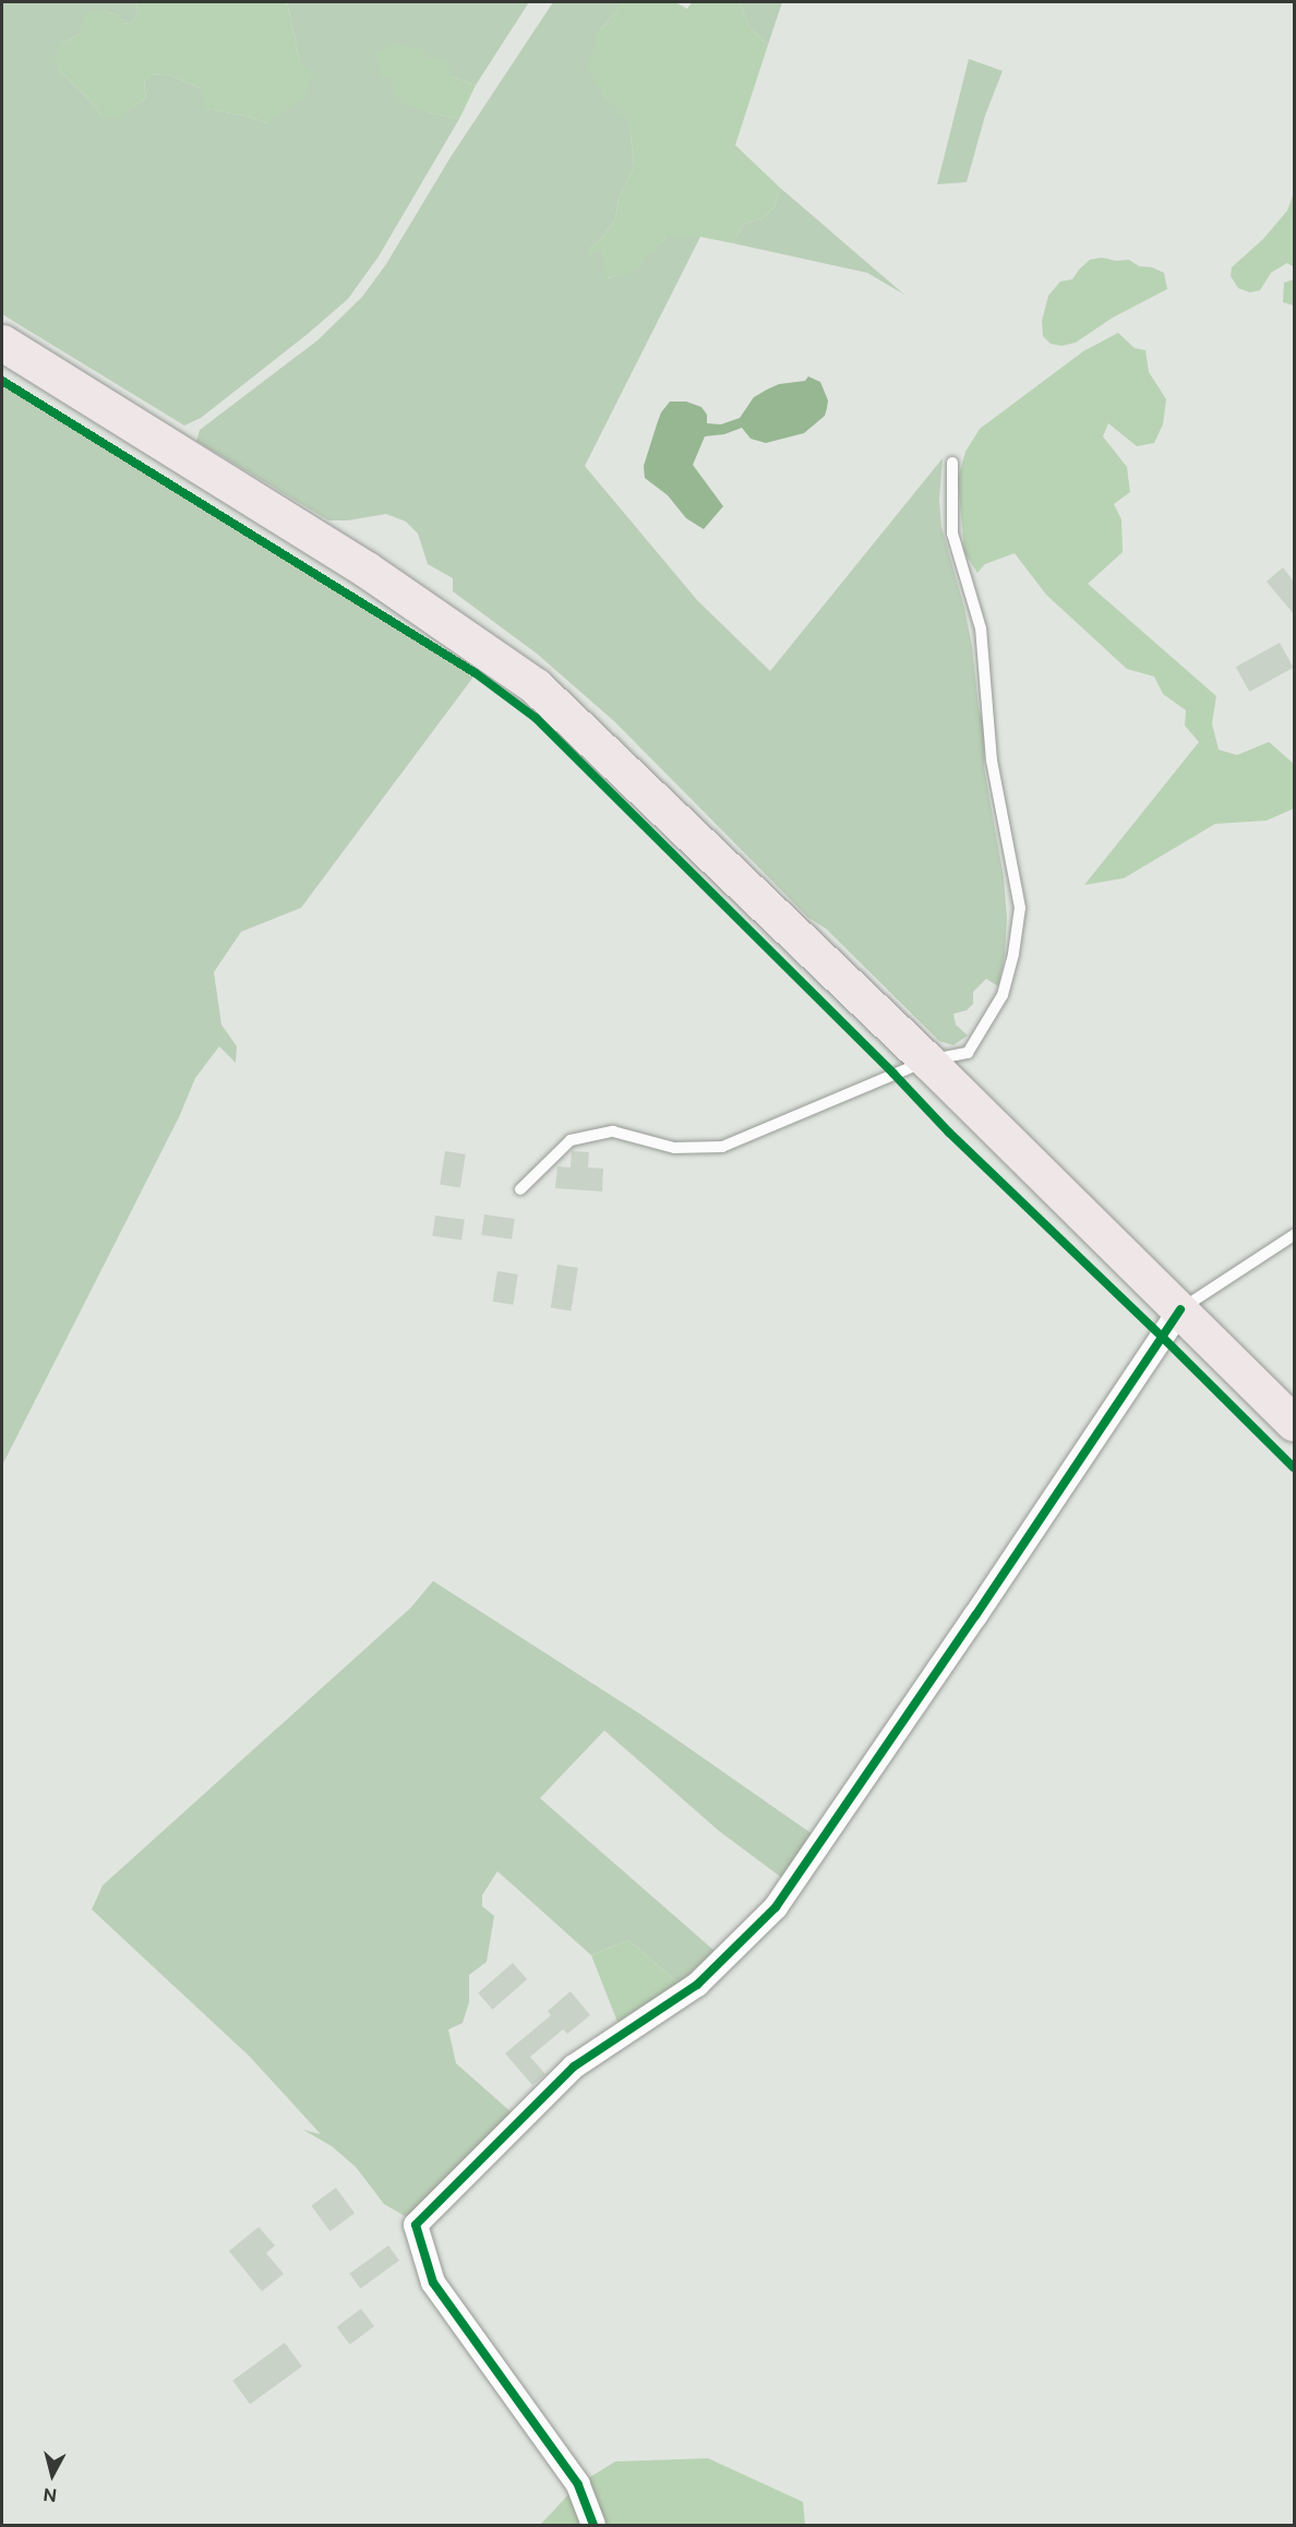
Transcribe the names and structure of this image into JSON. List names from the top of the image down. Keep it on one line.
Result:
{"north":"bottom"}
